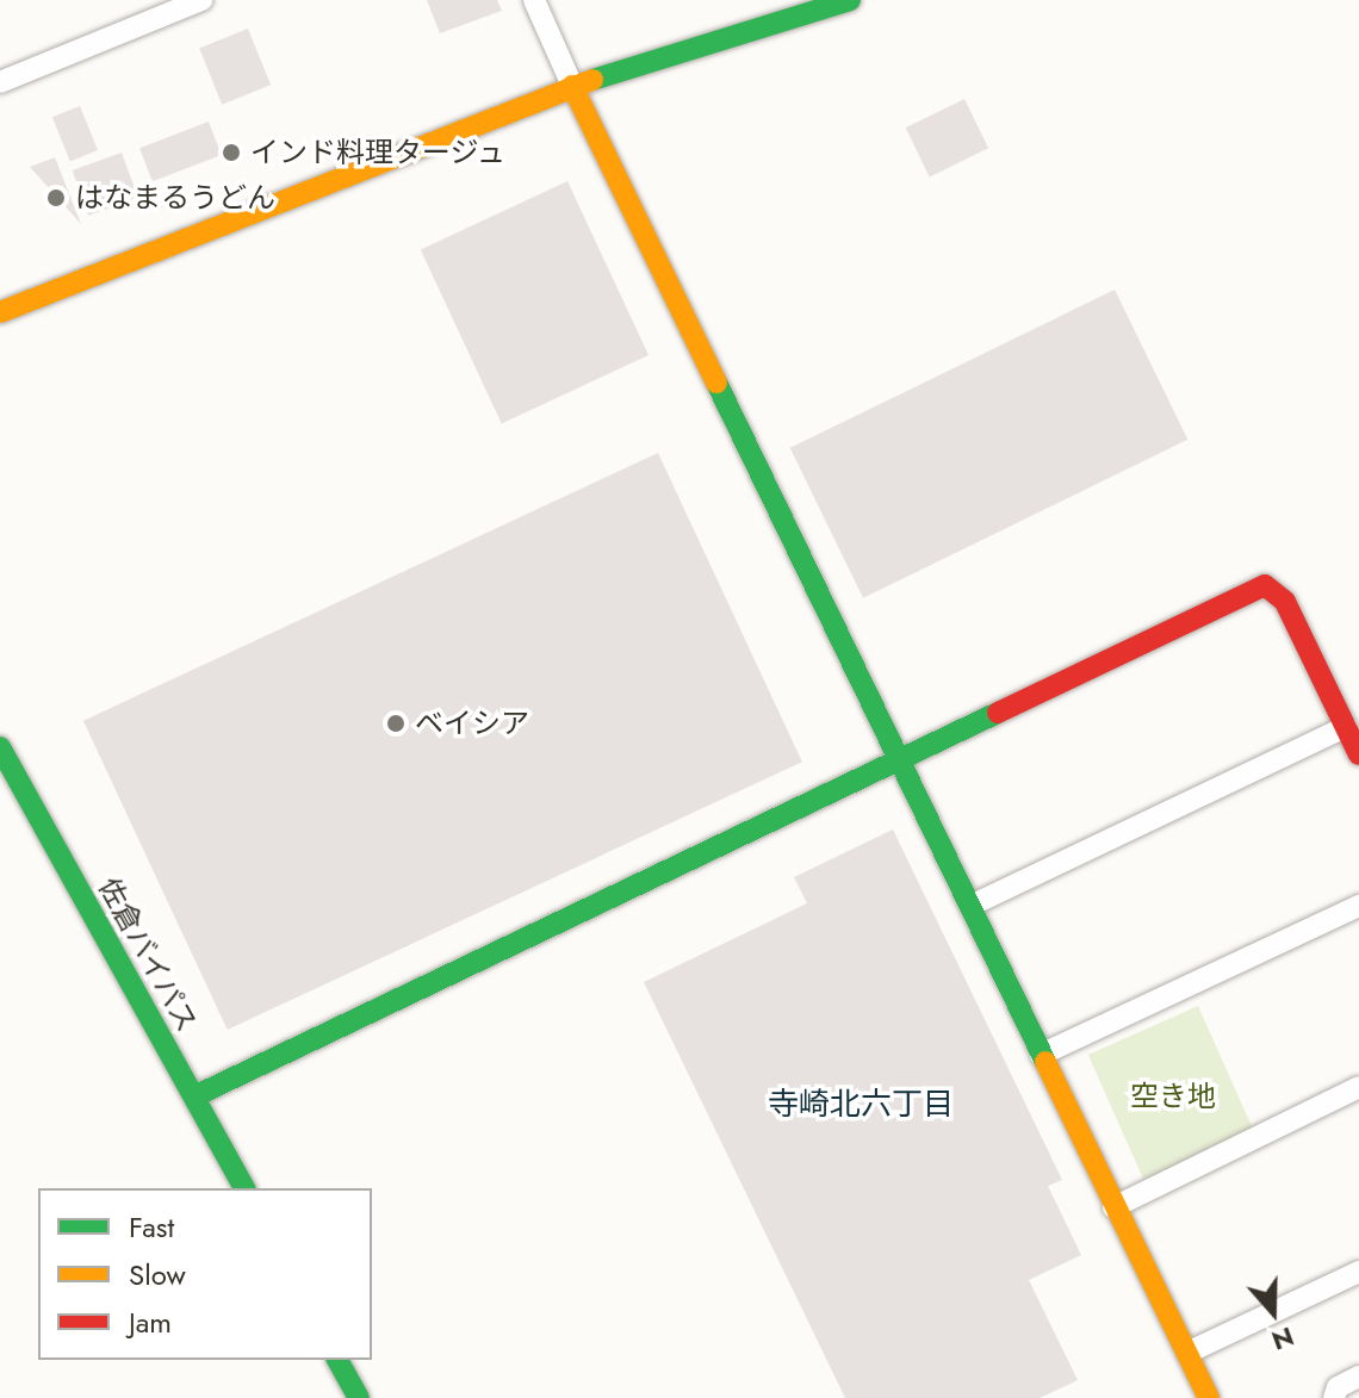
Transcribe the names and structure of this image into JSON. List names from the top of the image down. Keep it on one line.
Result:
{"streets":{"main road":["佐倉バイパス"]},"districts":["寺崎北六丁目"],"parks":["空き地"],"places":["インド料理タージュ","はなまるうどん","ベイシア"],"legend":["Fast","Slow","Jam"],"north":"bottom"}
